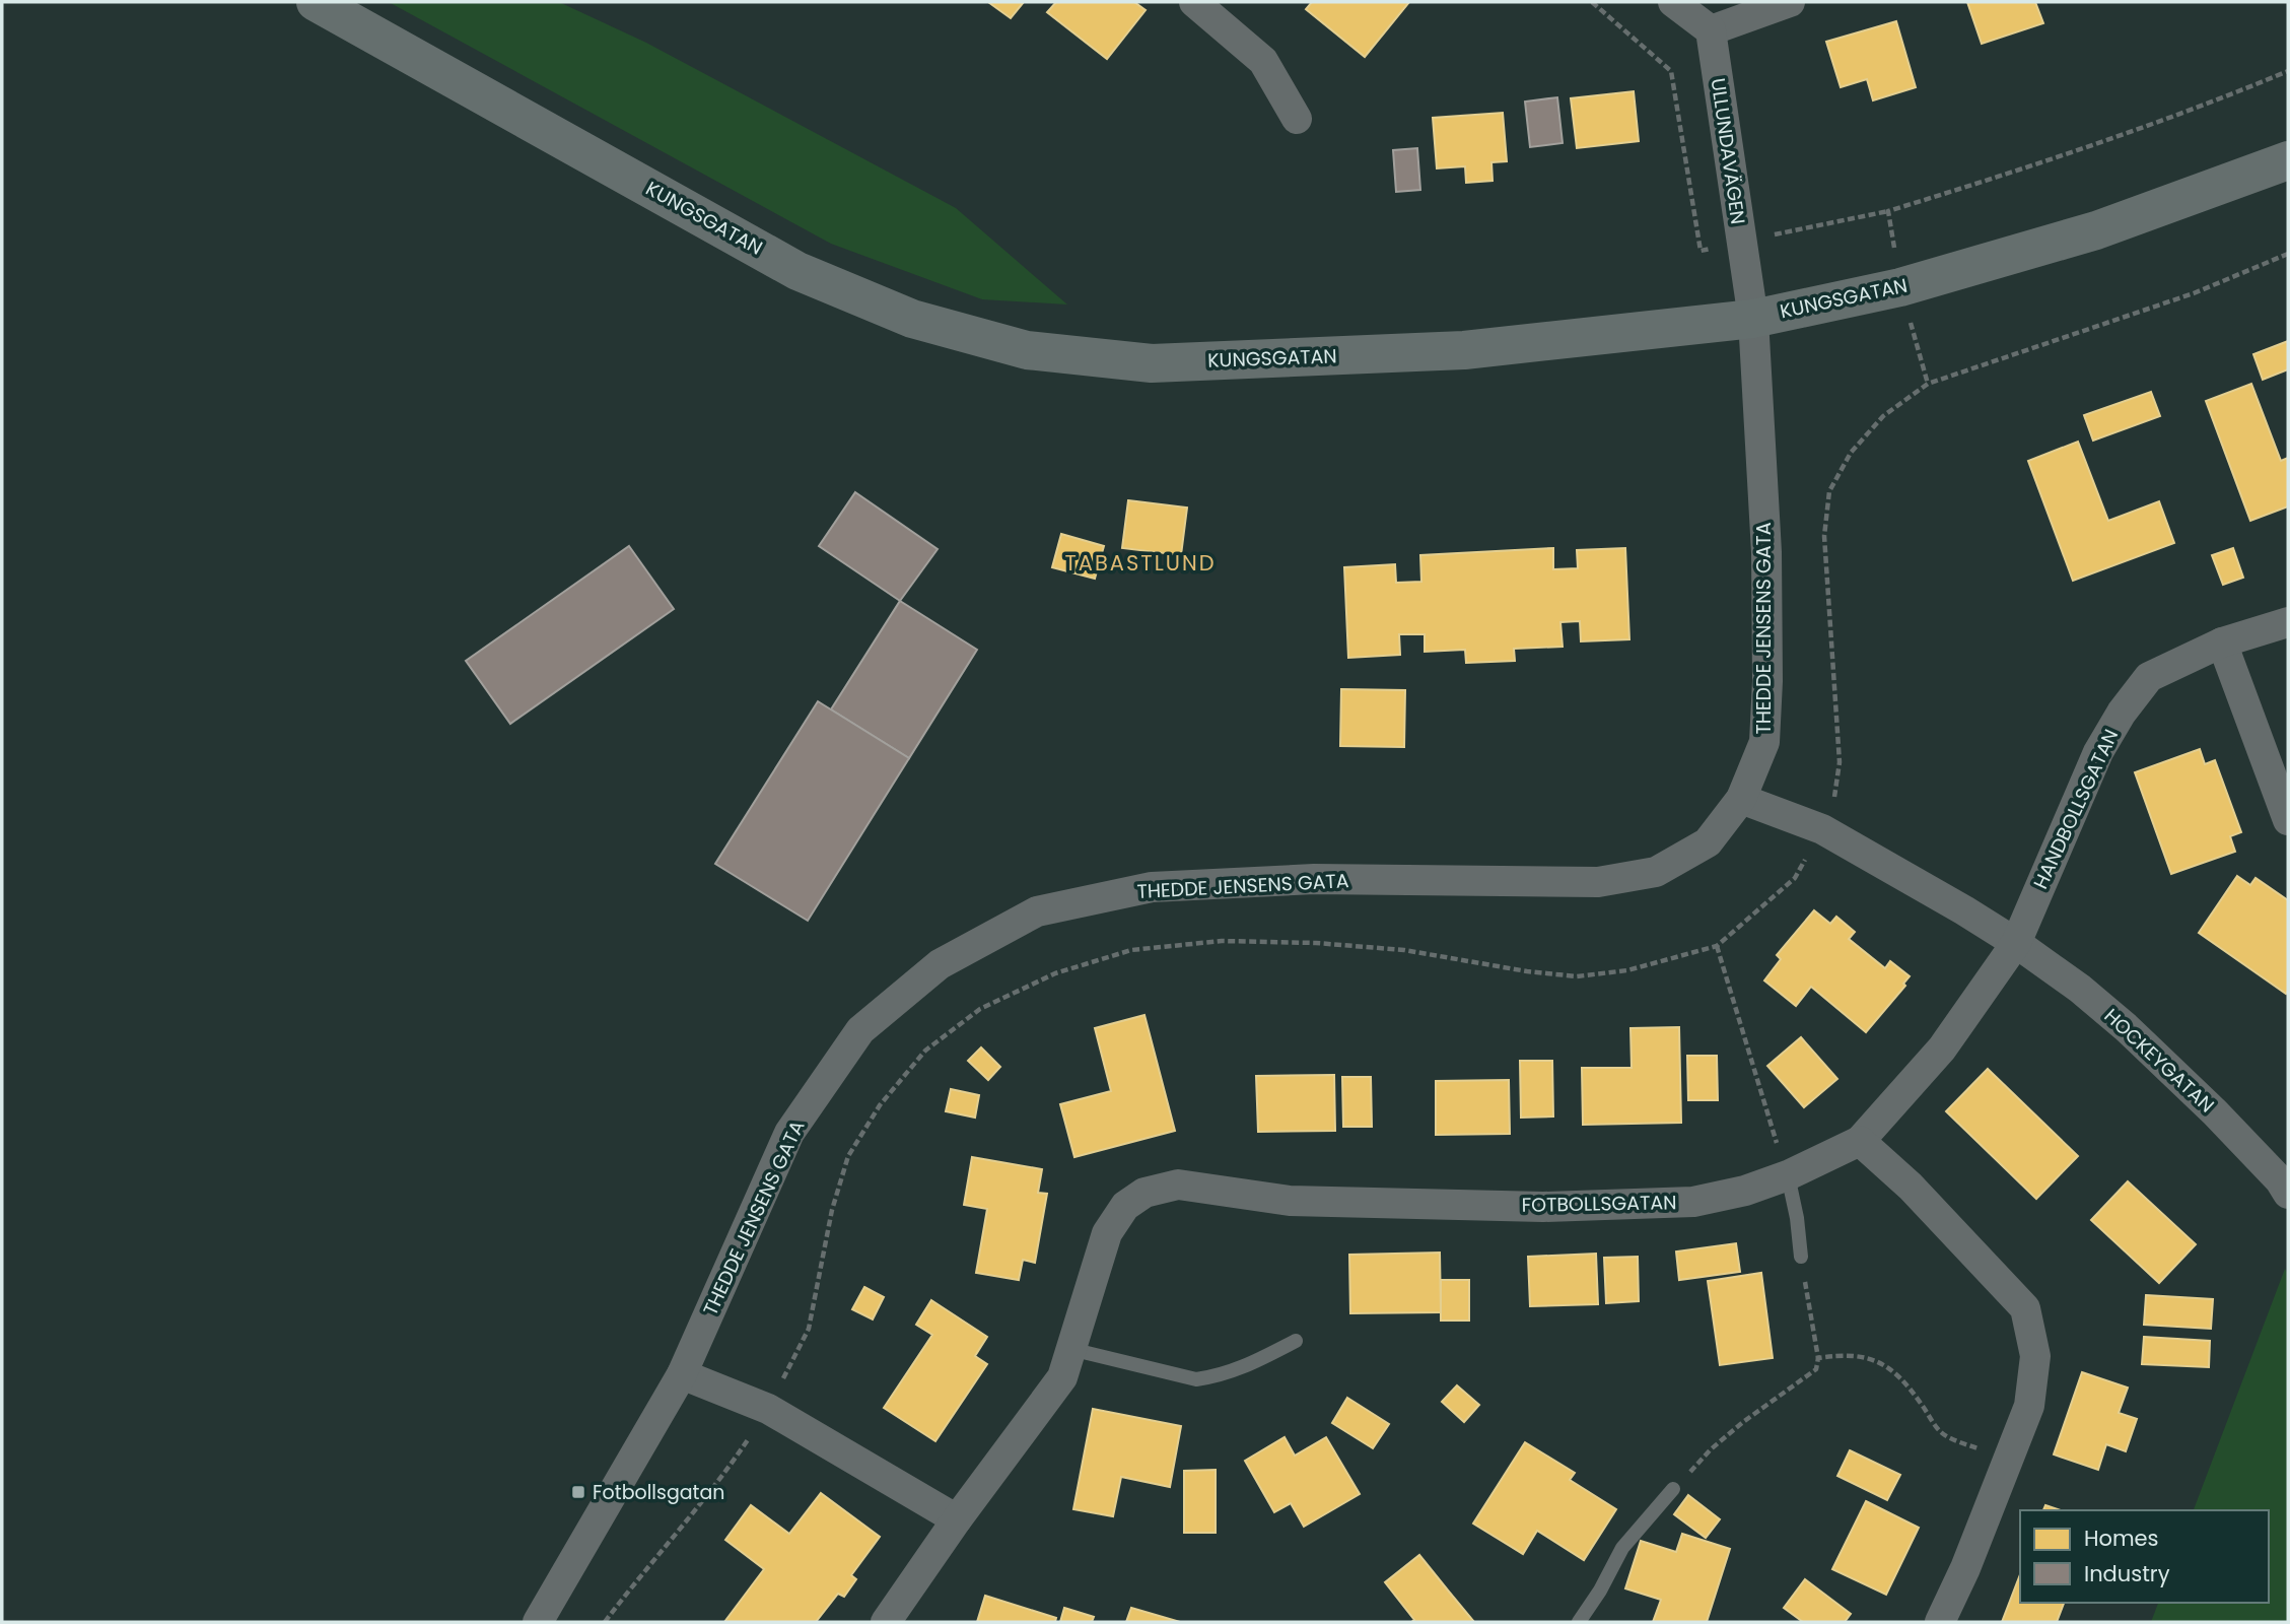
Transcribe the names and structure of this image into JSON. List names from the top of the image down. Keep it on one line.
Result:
{"streets":{"street":["ULLUNDAVÄGEN","KUNGSGATAN","THEDDE JENSENS GATA","HANDBOLLSGATAN","HOCKEYGATAN","FOTBOLLSGATAN"]},"crossings":[["ULLUNDAVÄGEN","KUNGSGATAN"],["ULLUNDAVÄGEN","THEDDE JENSENS GATA"],["KUNGSGATAN","THEDDE JENSENS GATA"],["HANDBOLLSGATAN","HOCKEYGATAN"],["HANDBOLLSGATAN","FOTBOLLSGATAN"]],"districts":["TABASTLUND"],"places":{"transit":["Fotbollsgatan"]},"legend":["Homes","Industry"]}
